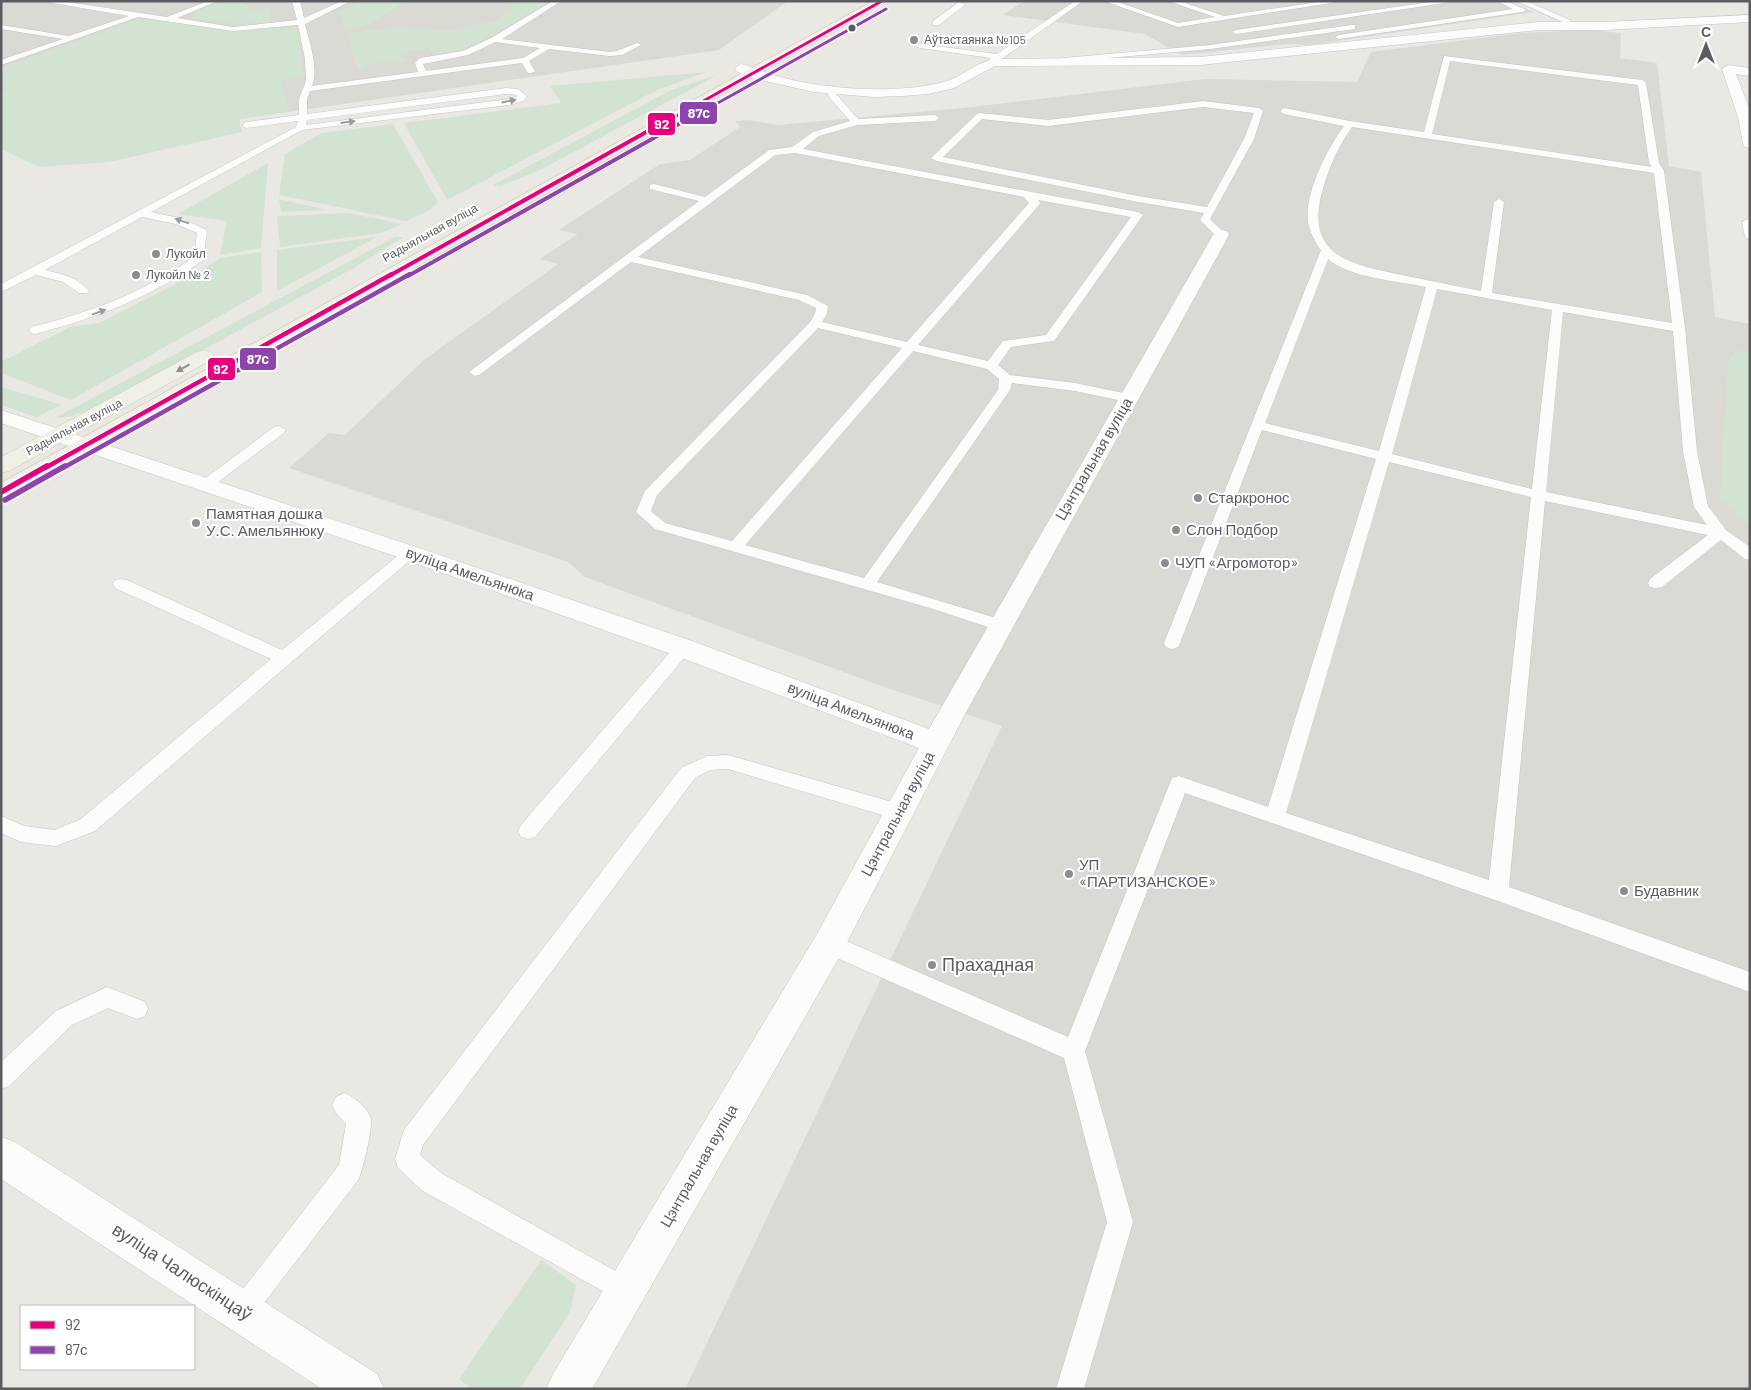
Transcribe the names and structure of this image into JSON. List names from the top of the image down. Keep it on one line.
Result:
{"streets":{"main road":["Радыяльная вуліца"],"street":["Цэнтральная вуліца","вуліца Амельянюка","вуліца Чалюскінцаў"]},"crossings":[["Радыяльная вуліца","вуліца Амельянюка"],["Цэнтральная вуліца","вуліца Амельянюка"]],"places":["Аўтастаянка №105","Лукойл","Лукойл № 2","Старкронос","Памятная дошка У.С. Амельянюку","Слон Подбор","ЧУП «Агромотор»","УП «ПАРТИЗАНСКОЕ»","Будавник","Прахадная"],"lines":["transit line 92","transit line 87с"],"legend":["92","87с"],"north":"top"}
